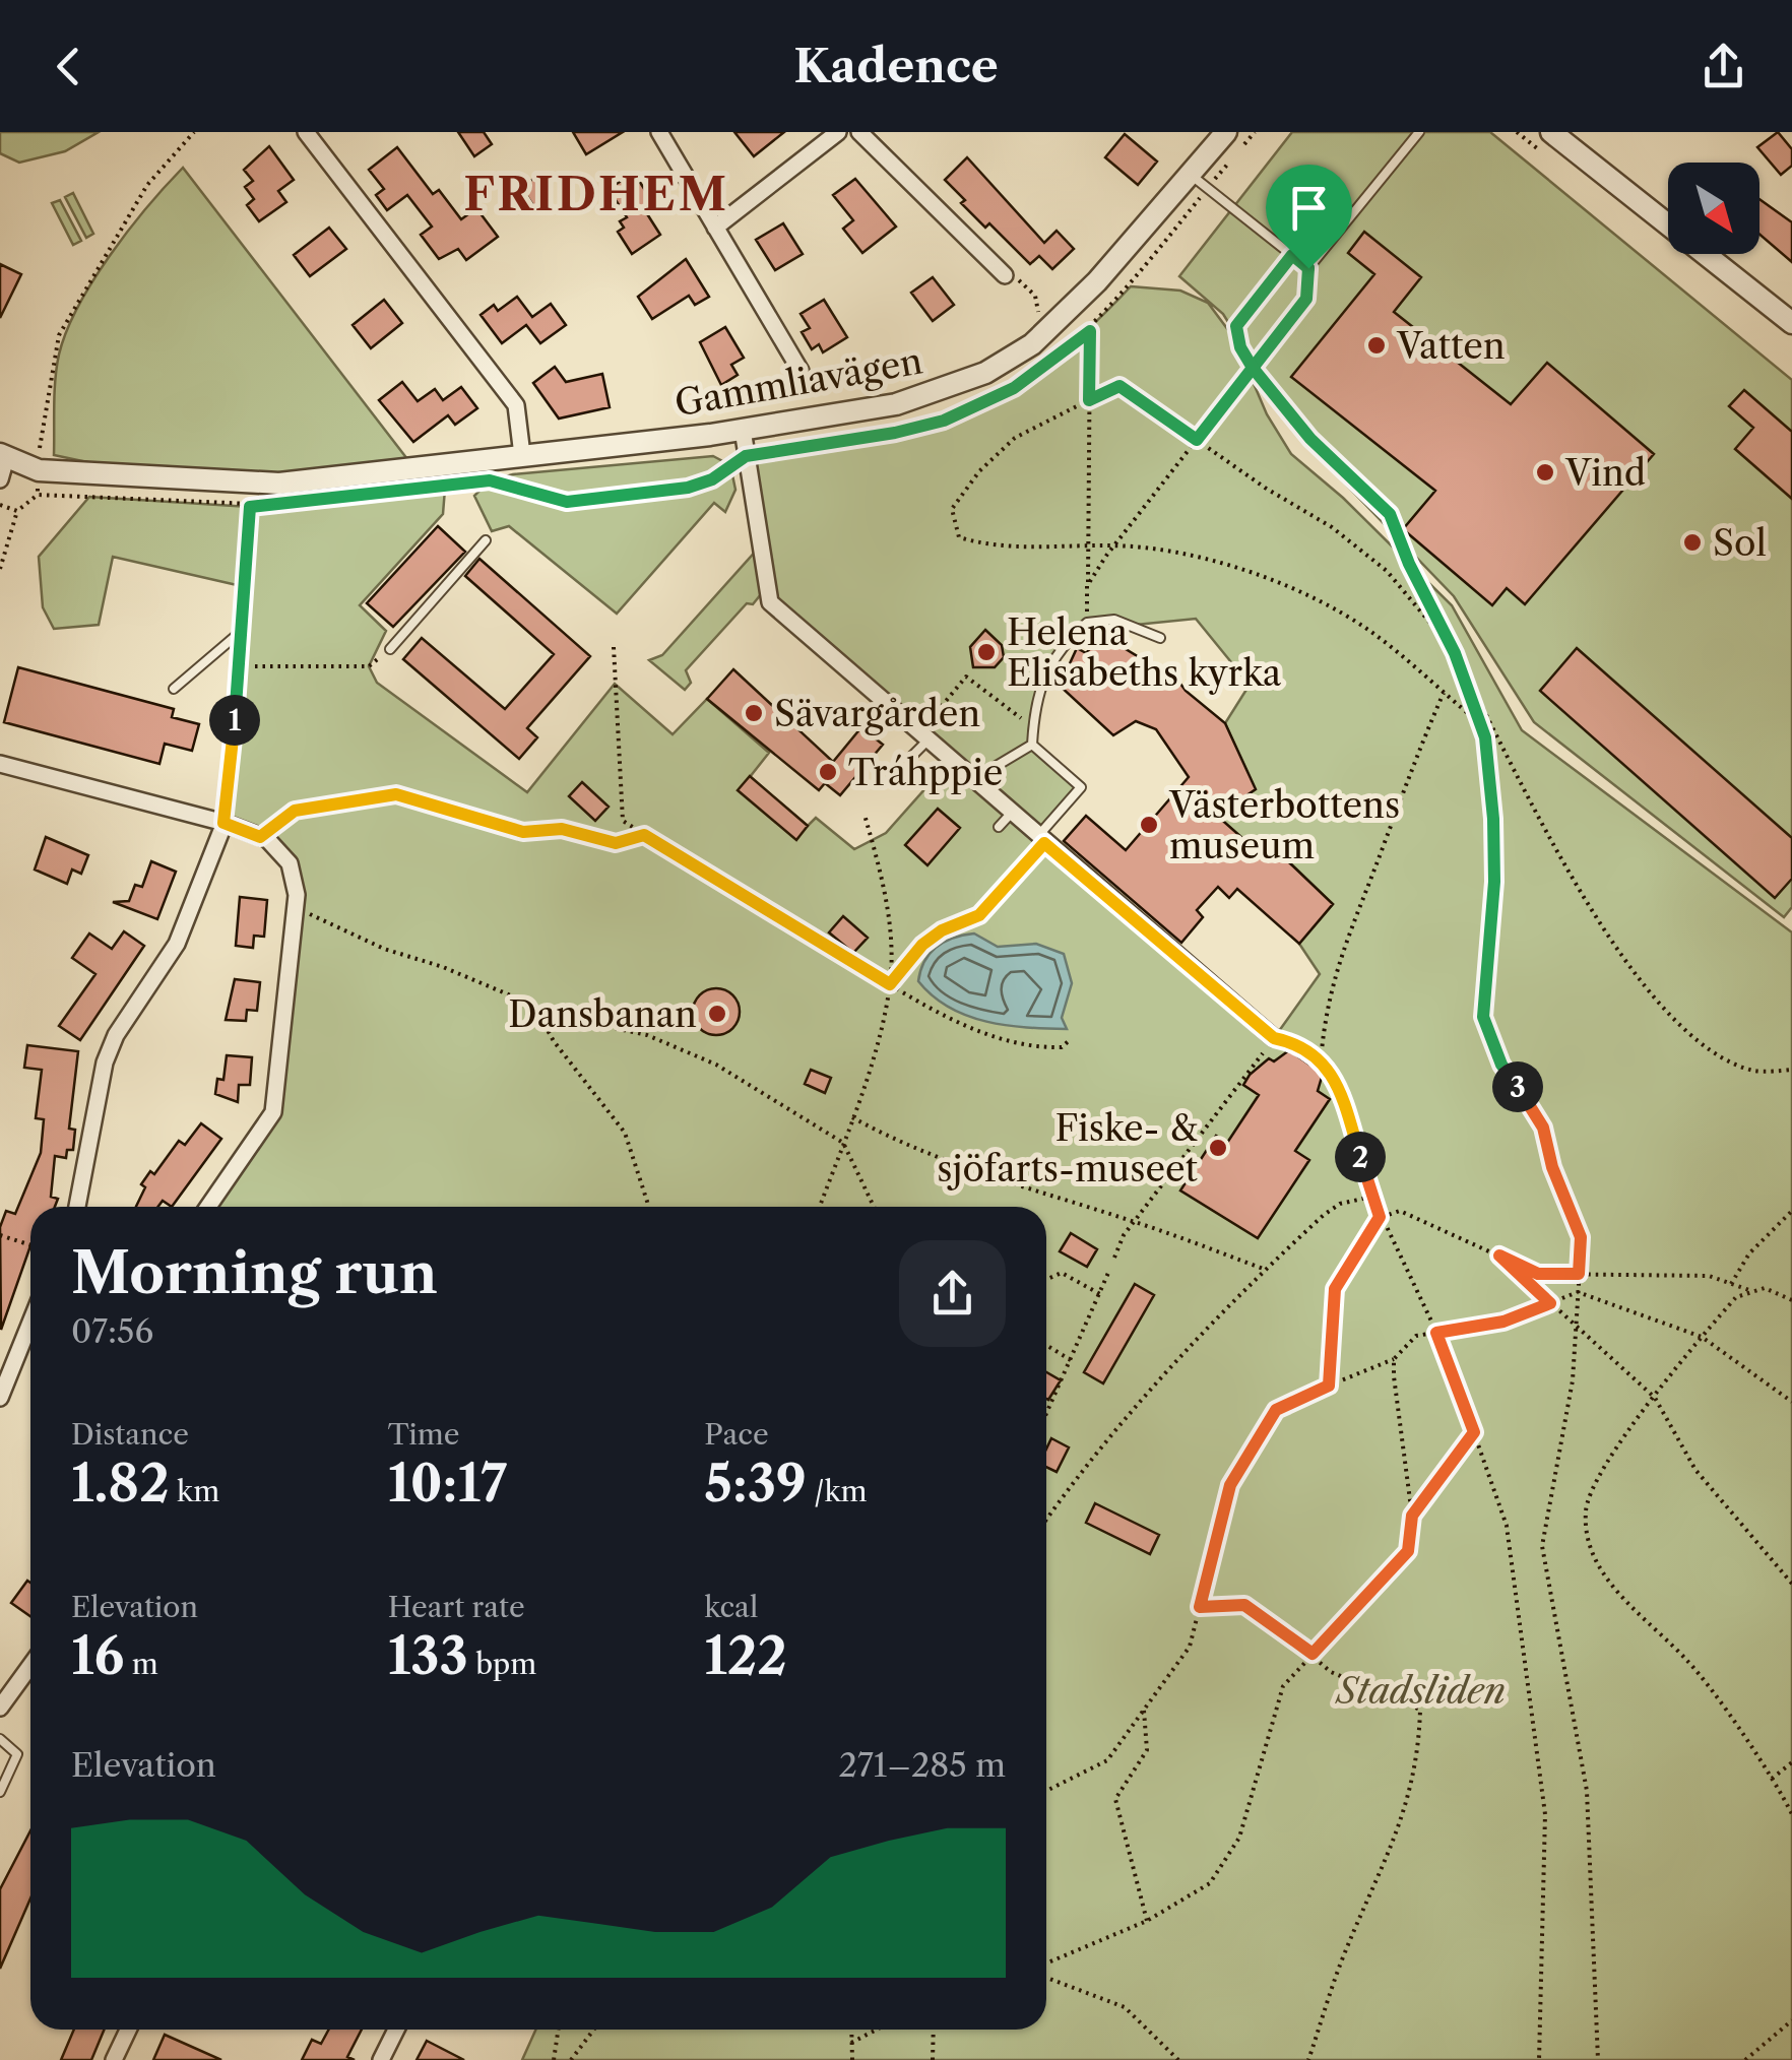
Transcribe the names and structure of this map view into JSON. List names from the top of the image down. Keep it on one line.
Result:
{"streets":{"street":["Gammliavägen"]},"districts":["FRIDHEM"],"parks":["Stadsliden"],"places":["Vatten","Vind","Sol","Helena Elisabeths kyrka","Sävargården","Tráhppie","Västerbottens museum","Dansbanan","Fiske- & sjöfarts-museet"],"north":"bottom right","page":{"header":"Kadence","pins":["1","3","2"],"heading":["Morning run","07:56"],"stats":[["Distance","1.82 km"],["Time","10:17"],["Pace","5:39 /km"],["Elevation","16 m"],["Heart rate","133 bpm"],["kcal","122"]],"chart":["Elevation","271–285 m"]}}
